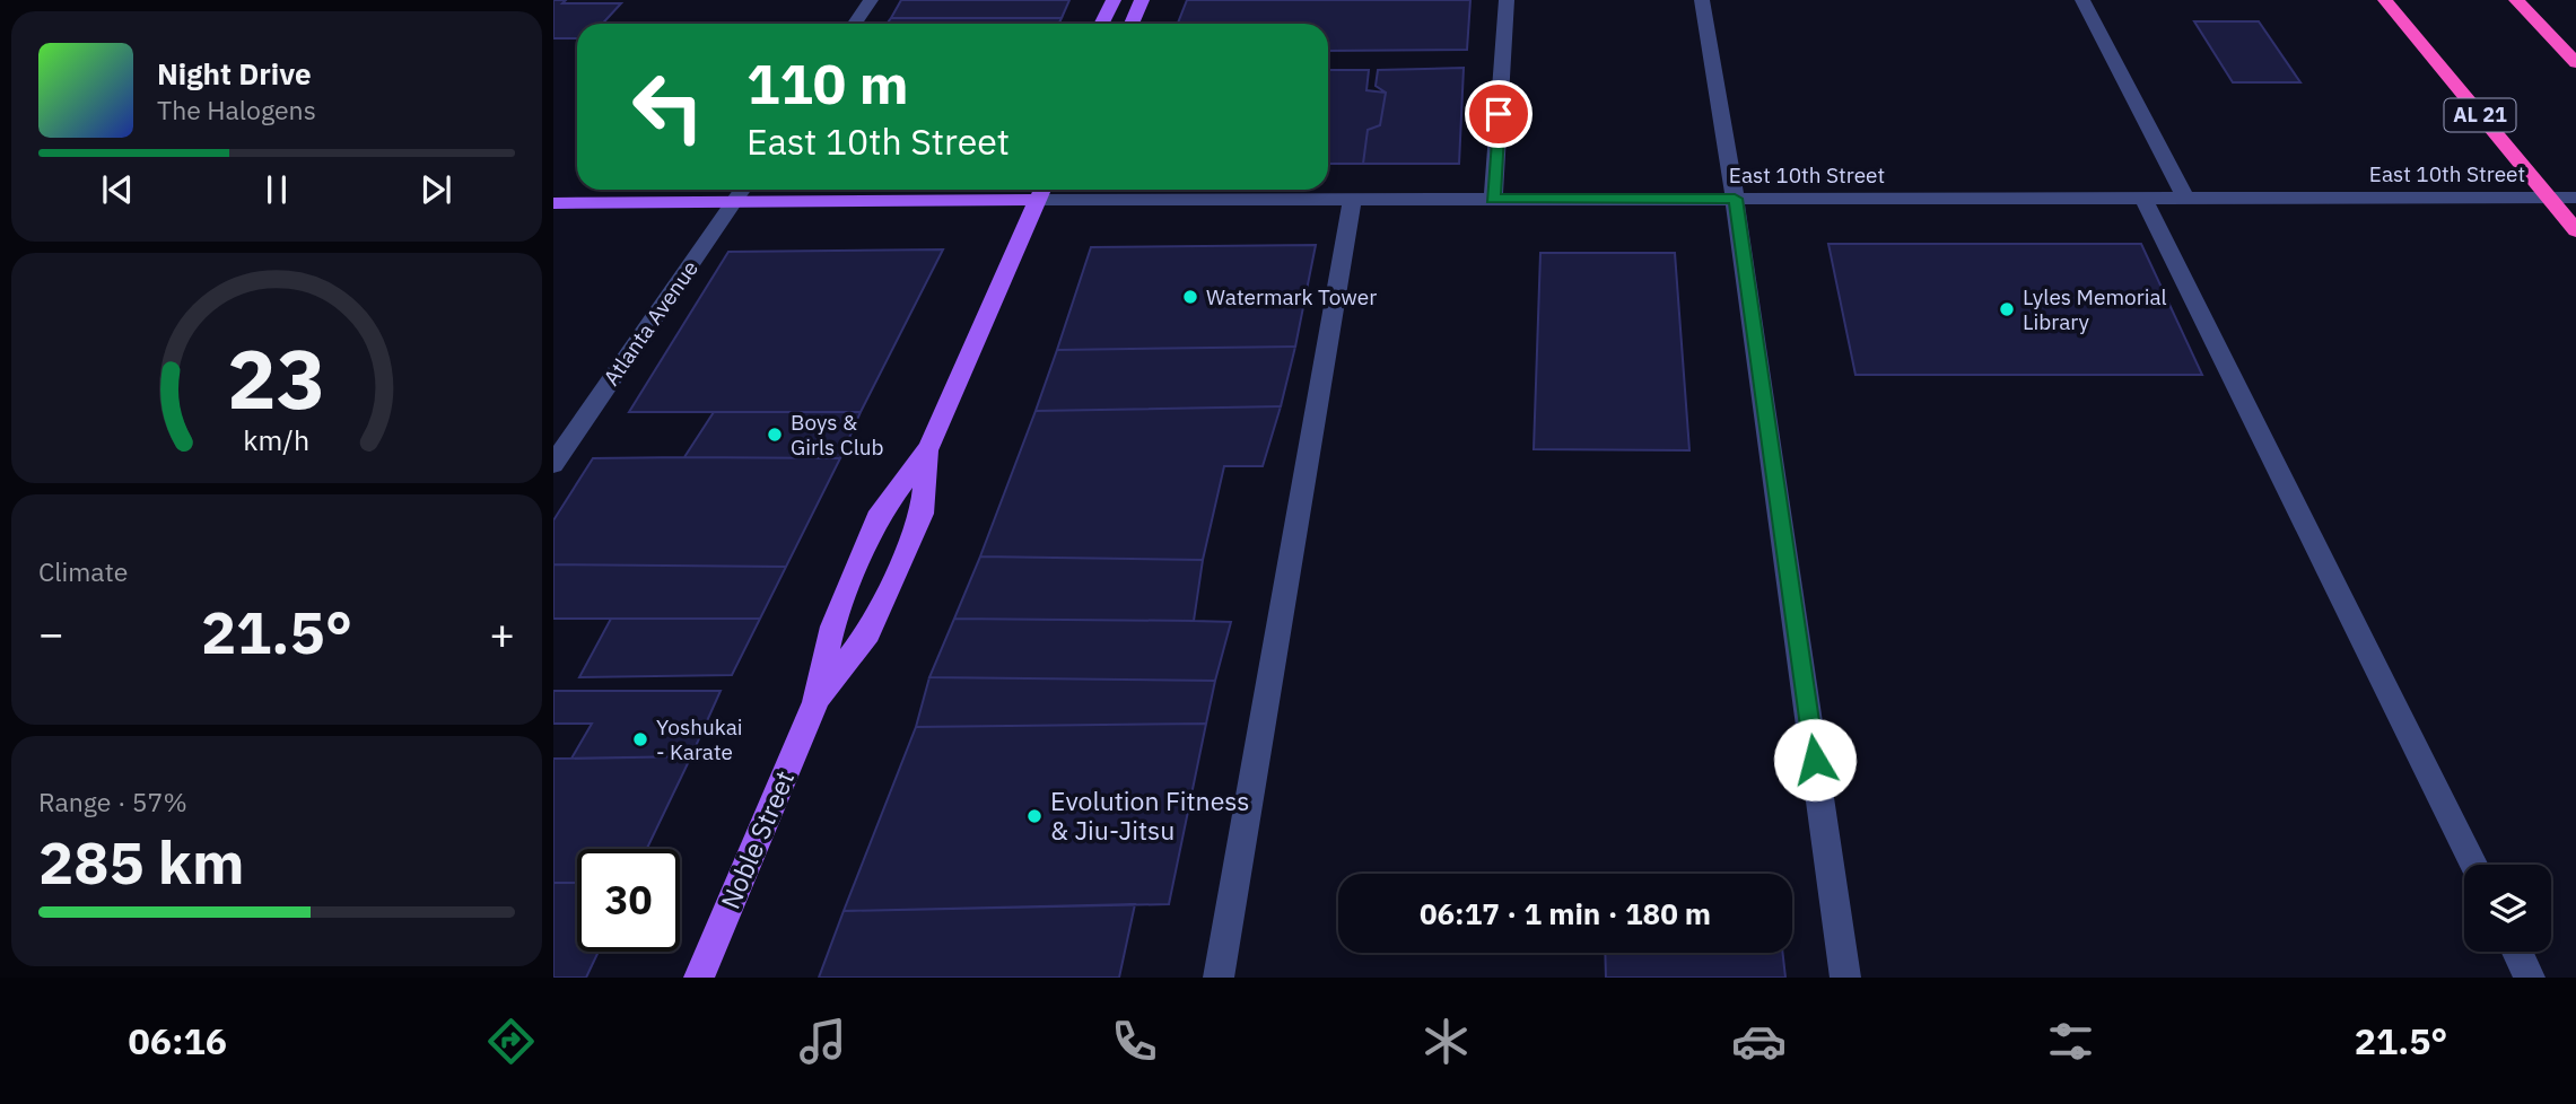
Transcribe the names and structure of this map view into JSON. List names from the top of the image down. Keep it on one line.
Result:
{"streets":{"highway":["AL 21"],"main road":["Noble Street"],"street":["East 10th Street","Atlanta Avenue"]},"crossings":[["AL 21","East 10th Street"],["East 10th Street","Noble Street"]],"places":["Watermark Tower","Lyles Memorial Library","Boys & Girls Club","Yoshukai - Karate","Evolution Fitness & Jiu-Jitsu"],"page":{"turn":["110 m","East 10th Street"],"song":["Night Drive","The Halogens"],"tile":["Climate",["Range · 57%","285 km"]],"heat":["−","21.5°","+"],"limit":"30","trip":"06:17 · 1 min · 180 m","tabs":["06:16","21.5°"],"gauge":["23","km/h"]}}
